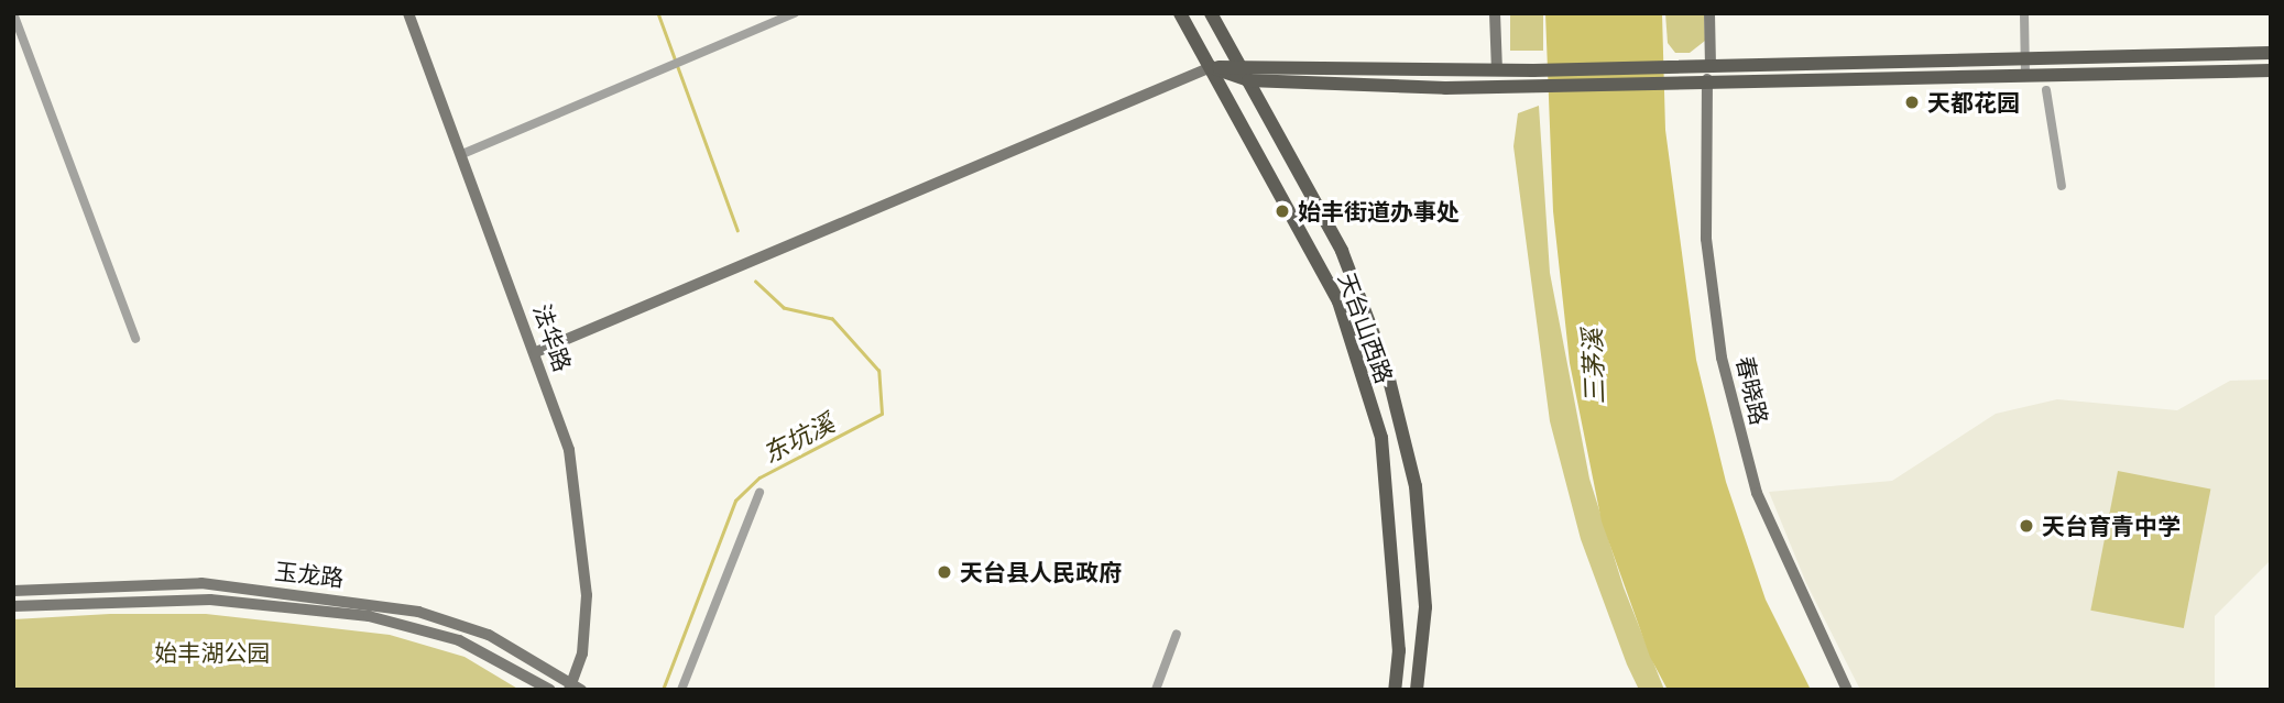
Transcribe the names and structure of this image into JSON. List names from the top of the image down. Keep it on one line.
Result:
{"streets":{"main road":["天台山西路","法华路","春晓路","玉龙路"]},"crossings":[["法华路","玉龙路"]],"water":["三茅溪","东坑溪"],"parks":["始丰湖公园"],"places":["天都花园","始丰街道办事处","天台育青中学","天台县人民政府"]}
